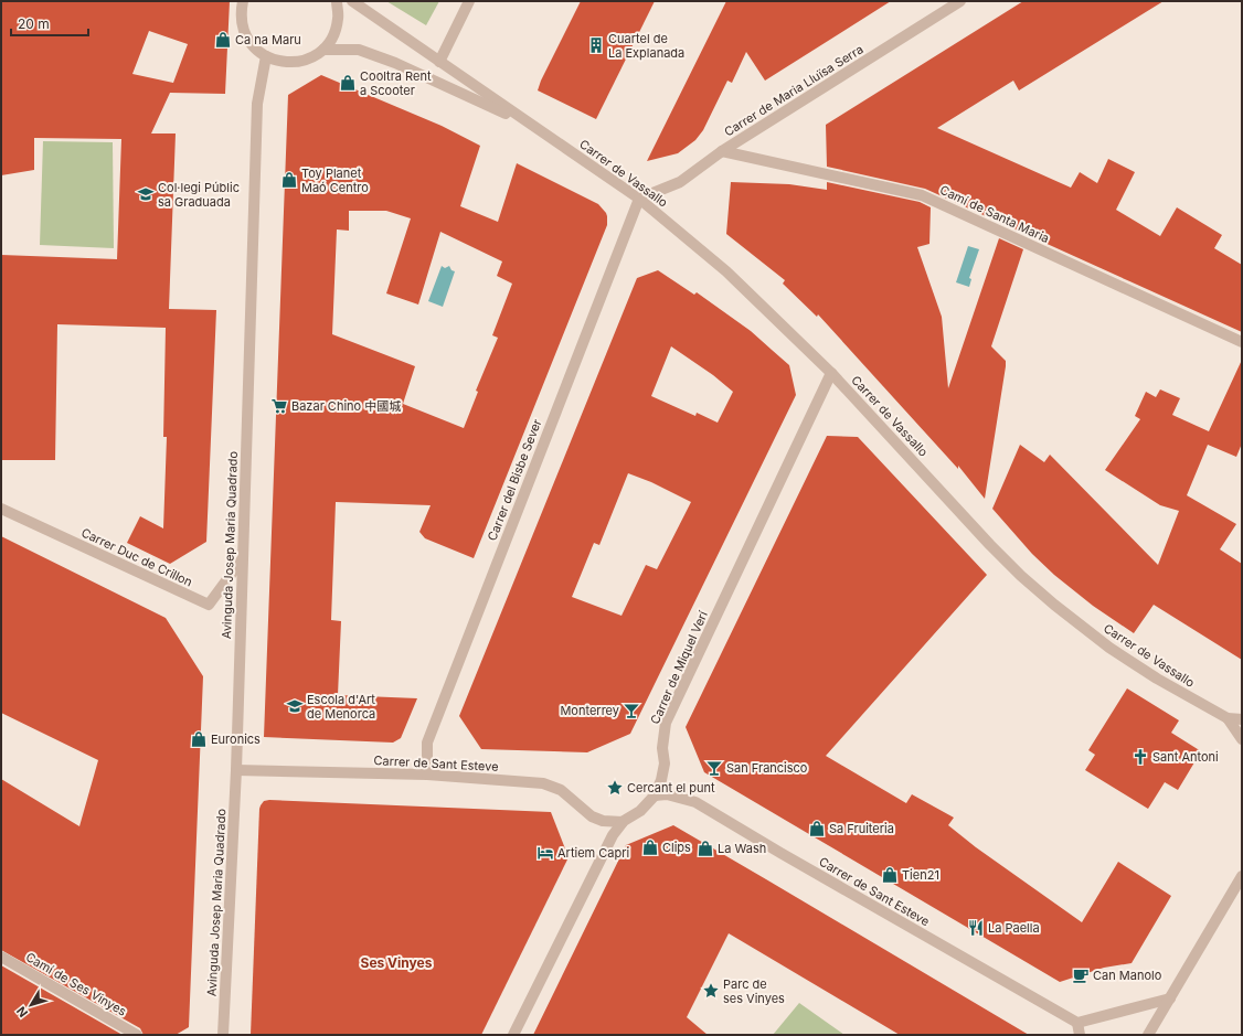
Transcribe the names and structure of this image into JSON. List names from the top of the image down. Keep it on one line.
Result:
{"streets":{"street":["Carrer de Maria Lluïsa Serra","Carrer de Vassallo","Camí de Santa Maria","Carrer del Bisbe Sever","Avinguda Josep Maria Quadrado","Carrer Duc de Crillon","Carrer de Miquel Verí","Carrer de Sant Esteve","Camí de Ses Vinyes"]},"crossings":[["Carrer de Maria Lluïsa Serra","Carrer de Vassallo"],["Carrer de Maria Lluïsa Serra","Camí de Santa Maria"],["Carrer de Maria Lluïsa Serra","Carrer del Bisbe Sever"],["Carrer de Vassallo","Carrer del Bisbe Sever"],["Carrer de Vassallo","Carrer de Miquel Verí"],["Carrer del Bisbe Sever","Carrer de Sant Esteve"],["Avinguda Josep Maria Quadrado","Carrer Duc de Crillon"],["Avinguda Josep Maria Quadrado","Carrer de Sant Esteve"],["Carrer de Miquel Verí","Carrer de Sant Esteve"]],"districts":["Ses Vinyes"],"places":{"shop":["Ca na Maru","Cooltra Rent a Scooter","Toy Planet Maó Centro","Euronics","Sa Fruiteria","Clips","La Wash","Tien21"],"building":["Cuartel de La Explanada"],"school or university":["Col·legi Públic sa Graduada","Escola d'Art de Menorca"],"supermarket":["Bazar Chino 中國城"],"bar":["Monterrey","San Francisco"],"church":["Sant Antoni"],"place":["Cercant el punt","Parc de ses Vinyes"],"hotel":["Artiem Capri"],"restaurant":["La Paella"],"cafe":["Can Manolo"]},"scale_bar":"20 m","north":"bottom left"}
